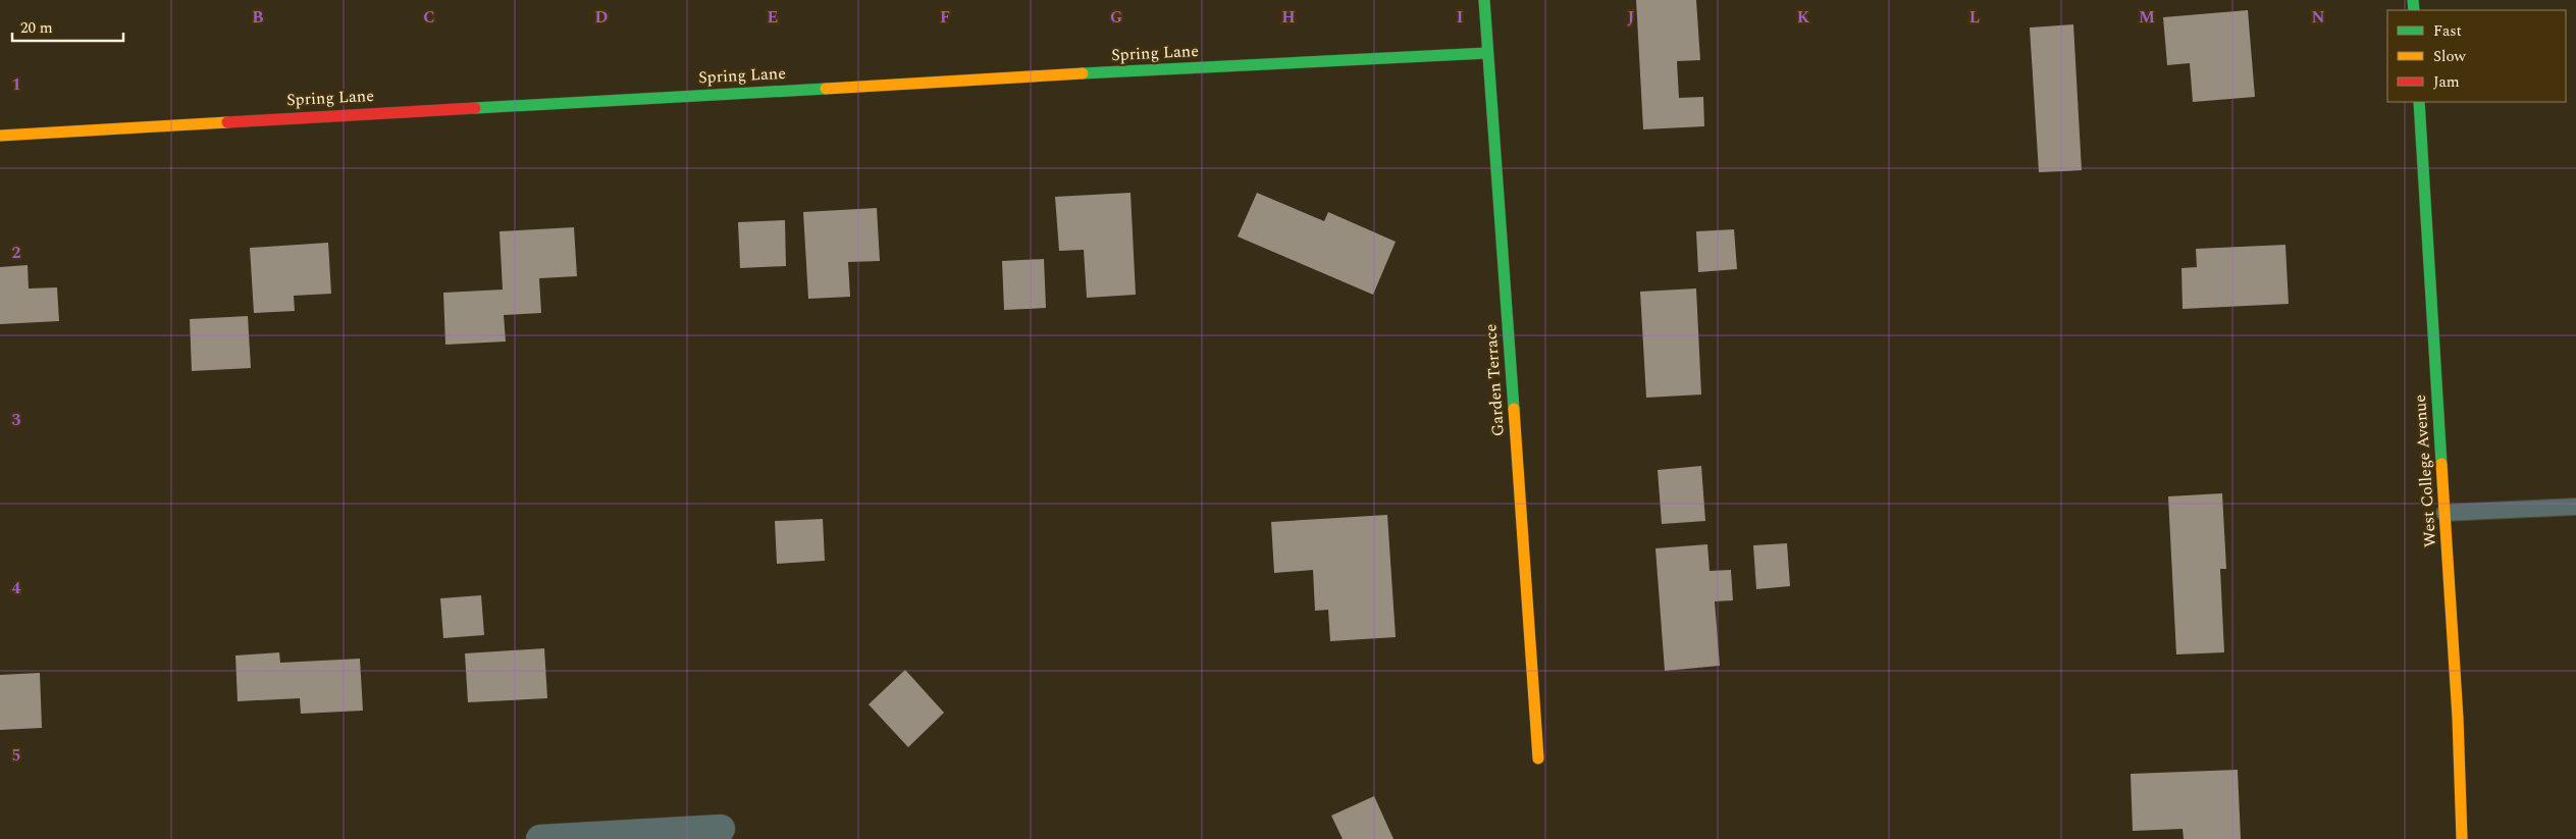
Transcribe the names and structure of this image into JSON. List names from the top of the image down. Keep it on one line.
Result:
{"streets":{"street":["Spring Lane","Garden Terrace","West College Avenue"]},"crossings":[["Spring Lane","Garden Terrace"]],"legend":["Fast","Slow","Jam"],"scale_bar":"20 m","grid":{"columns":["B","C","D","E","F","G","H","I","J","K","L","M","N"],"rows":["1","2","3","4","5"]}}
